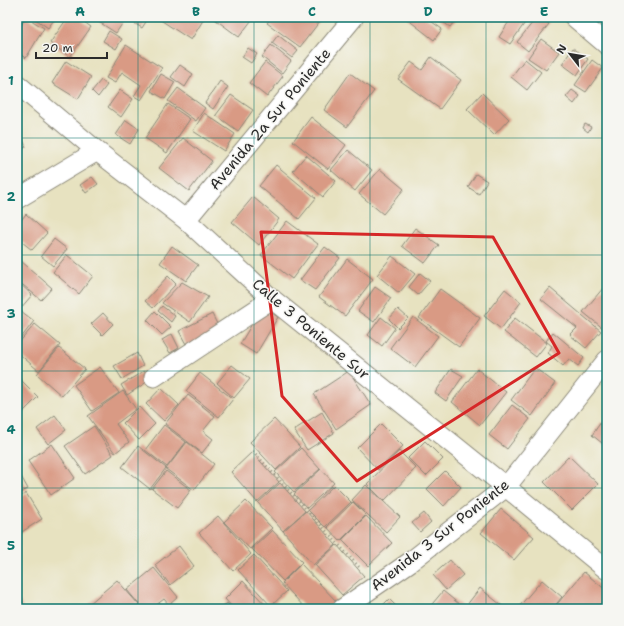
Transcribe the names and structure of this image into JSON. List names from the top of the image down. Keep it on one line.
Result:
{"streets":{"street":["Avenida 2a Sur Poniente","Calle 3 Poniente Sur","Avenida 3 Sur Poniente"]},"crossings":[["Avenida 2a Sur Poniente","Calle 3 Poniente Sur"],["Calle 3 Poniente Sur","Avenida 3 Sur Poniente"]],"scale_bar":"20 m","north":"top left","grid":{"columns":["A","B","C","D","E"],"rows":["1","2","3","4","5"]}}
